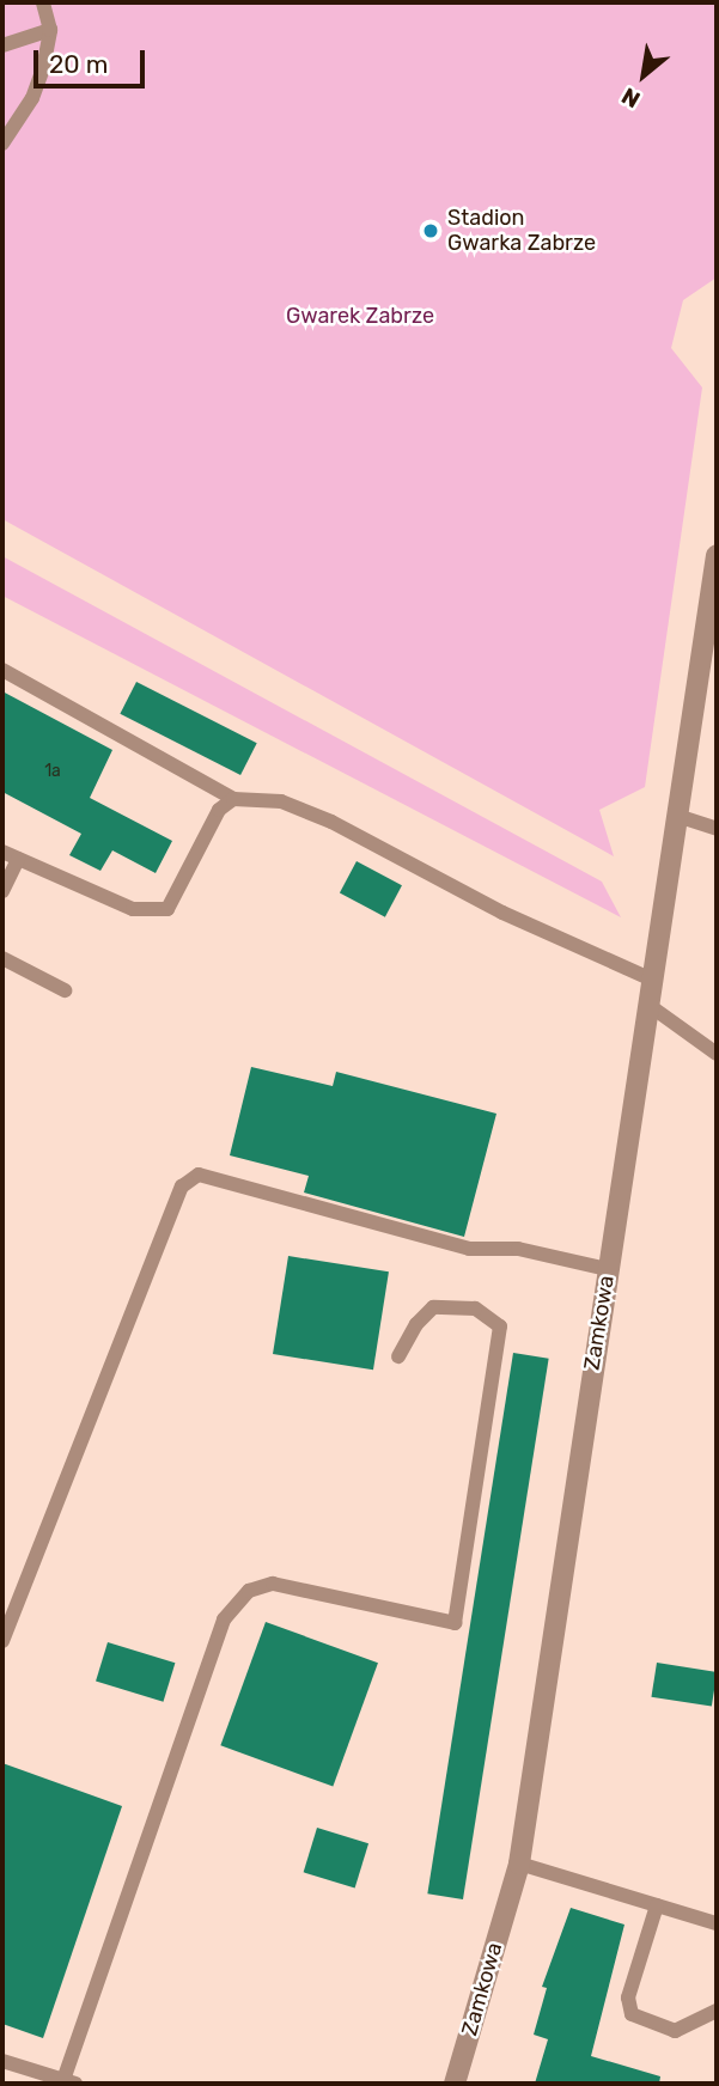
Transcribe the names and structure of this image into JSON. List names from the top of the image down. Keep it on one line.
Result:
{"streets":{"street":["Zamkowa"]},"parks":["Gwarek Zabrze"],"places":["Stadion Gwarka Zabrze"],"house_numbers":["1a"],"scale_bar":"20 m","north":"bottom left"}
